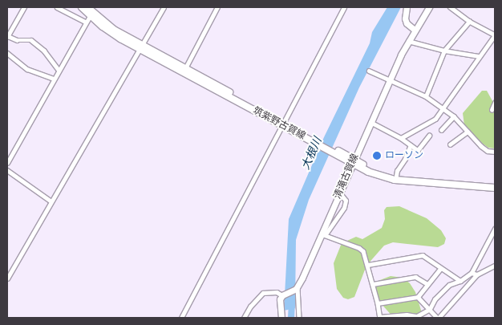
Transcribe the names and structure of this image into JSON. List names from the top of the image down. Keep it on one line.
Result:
{"streets":{"main road":["筑紫野古賀線","清滝古賀線"]},"crossings":[["筑紫野古賀線","清滝古賀線"]],"water":["大根川"],"places":["ローソン"]}
